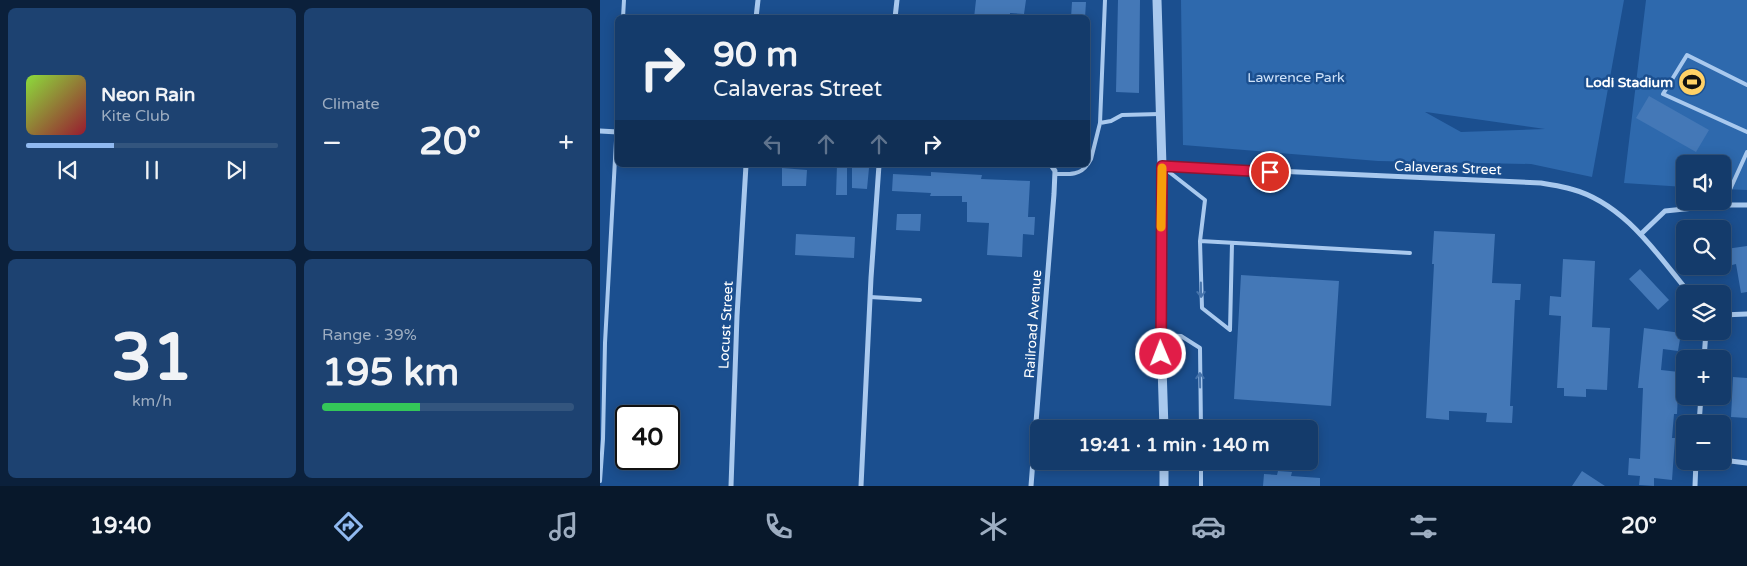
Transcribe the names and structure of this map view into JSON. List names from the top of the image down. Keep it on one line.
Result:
{"streets":{"street":["Calaveras Street","Railroad Avenue","Locust Street"]},"parks":["Lawrence Park"],"places":{"sports":["Lodi Stadium"]},"page":{"tile":["Climate",["31","km/h"],["Range · 39%","195 km"]],"turn":["90 m","Calaveras Street"],"song":["Neon Rain","Kite Club"],"heat":["−","20°","+"],"map_buttons":["+","−"],"limit":"40","trip":"19:41 · 1 min · 140 m","tabs":["19:40","20°"]}}
